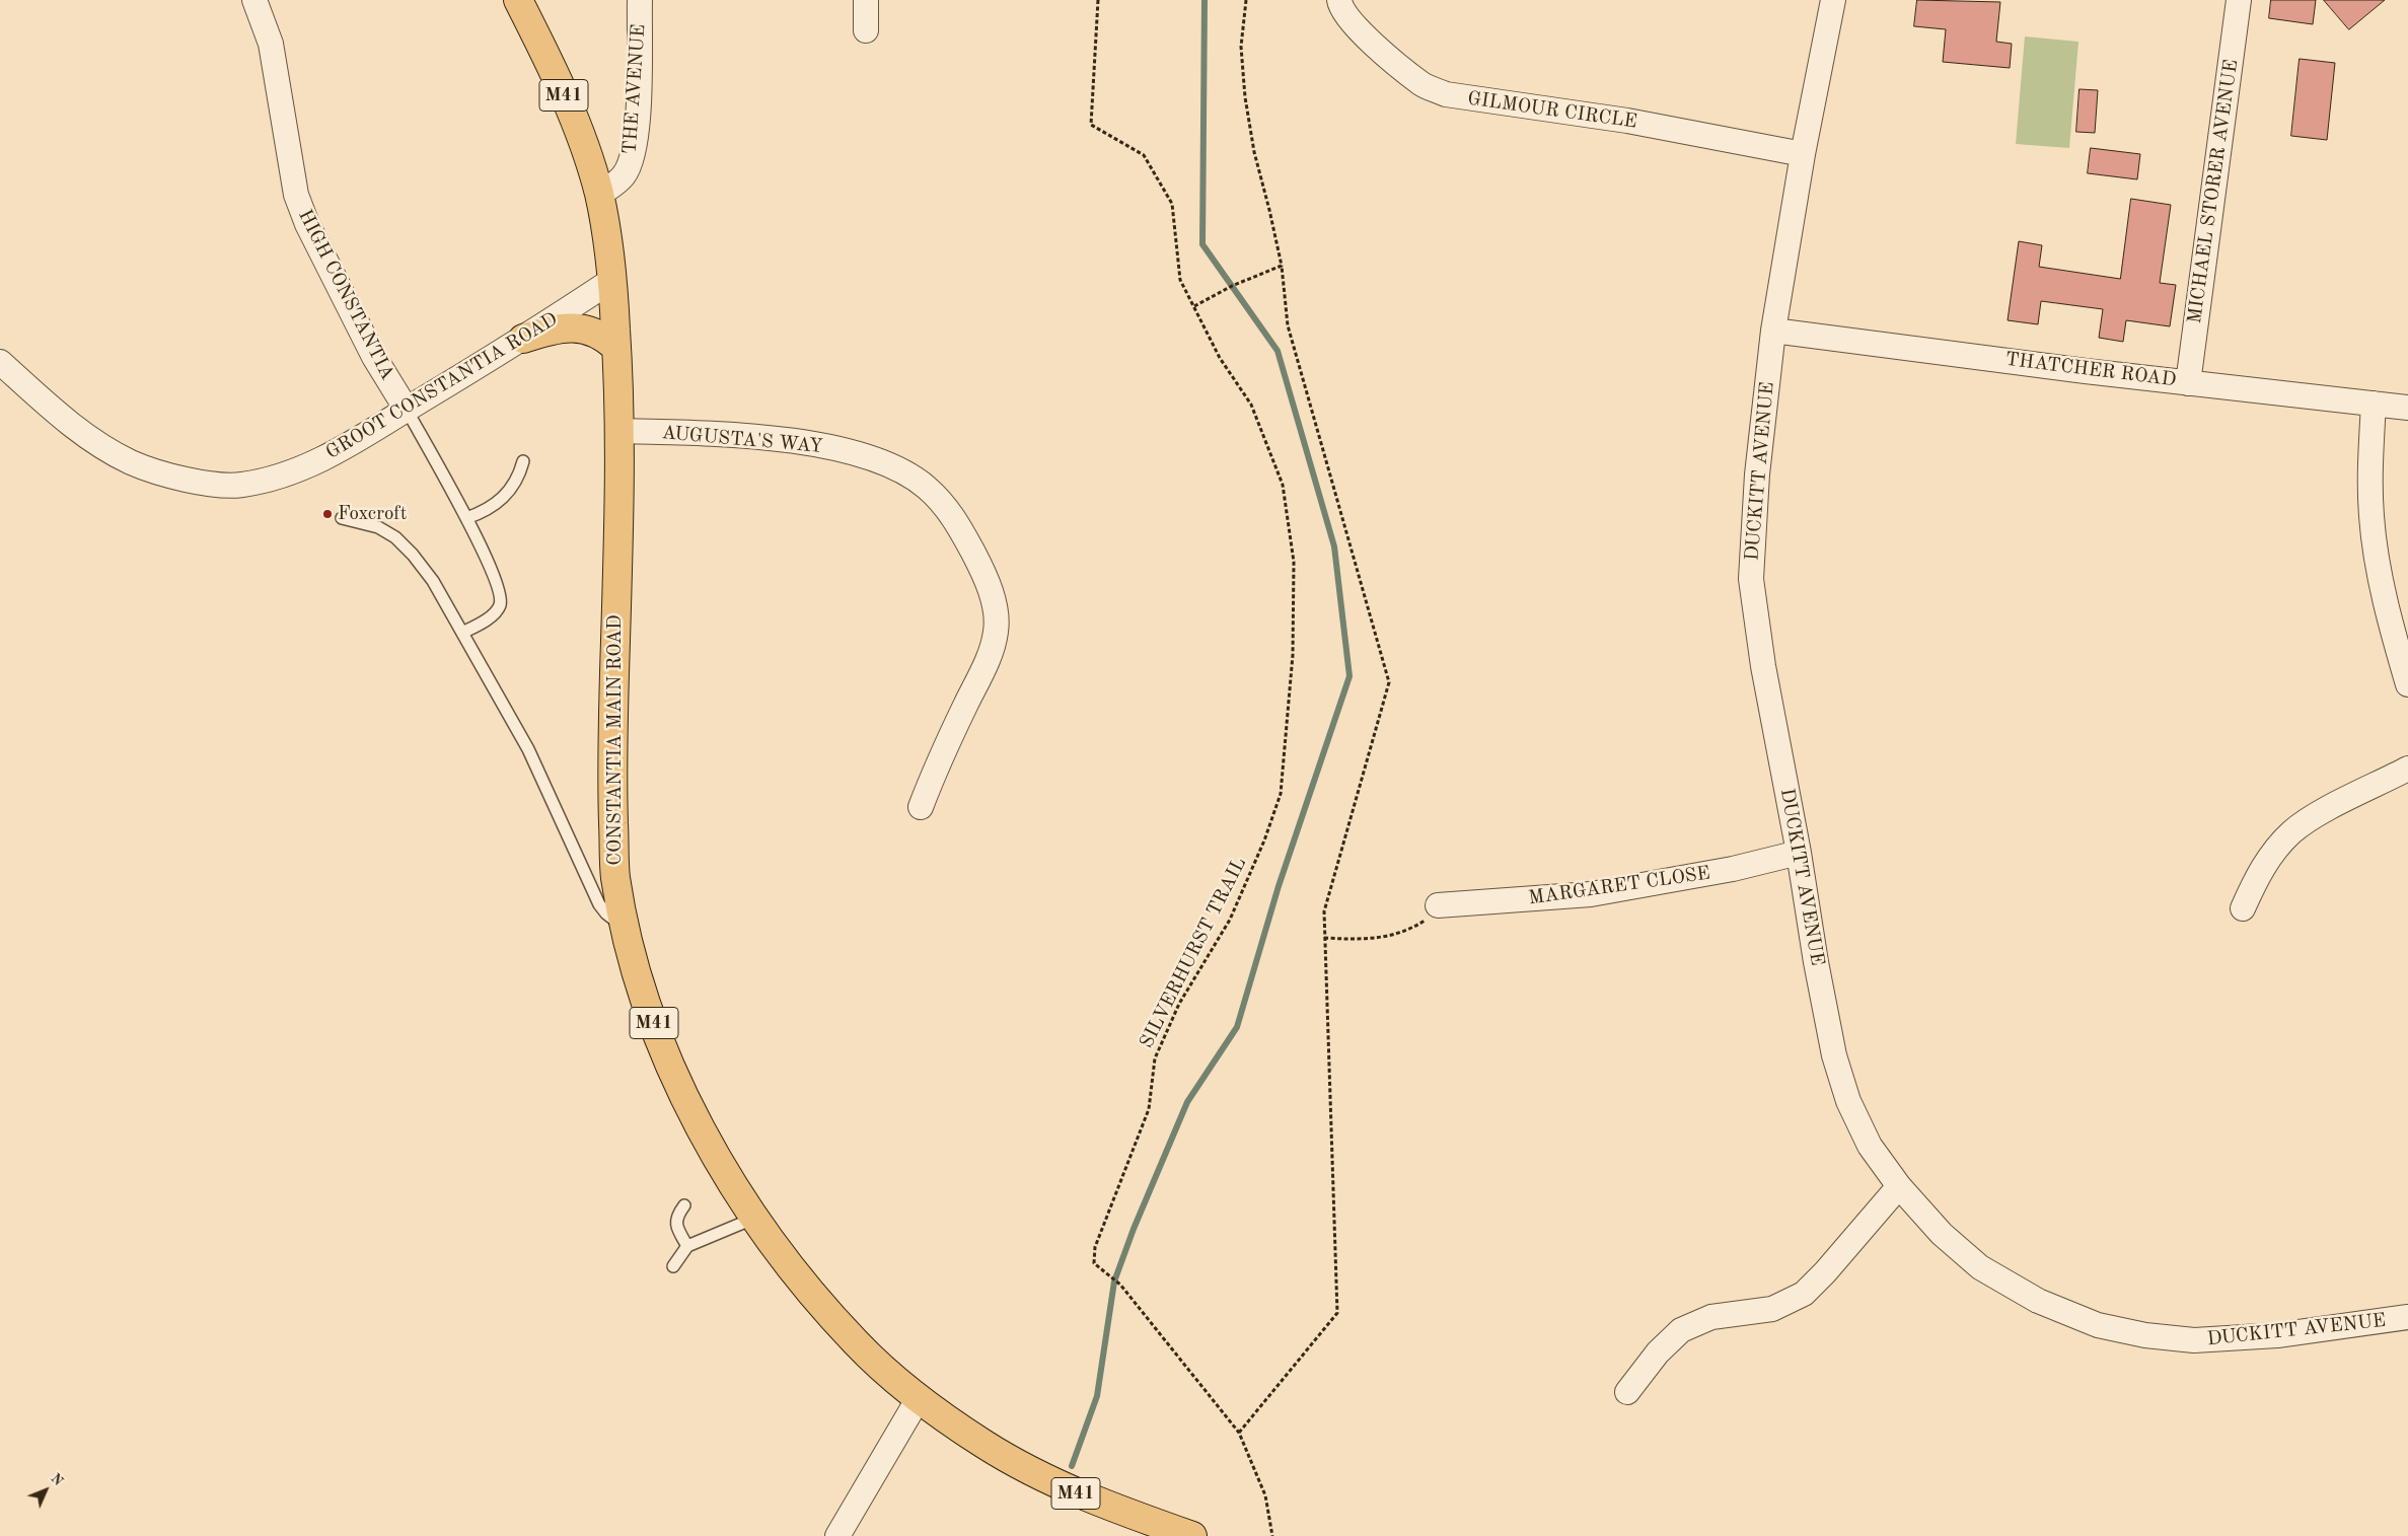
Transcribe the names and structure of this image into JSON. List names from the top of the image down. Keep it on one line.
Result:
{"streets":{"main road":["M41","CONSTANTIA MAIN ROAD"],"street":["THE AVENUE","GILMOUR CIRCLE","MICHAEL STORER AVENUE","HIGH CONSTANTIA","THATCHER ROAD","GROOT CONSTANTIA ROAD","AUGUSTA'S WAY","DUCKITT AVENUE","MARGARET CLOSE"],"path":["SILVERHURST TRAIL"]},"crossings":[["THE AVENUE","CONSTANTIA MAIN ROAD"],["GILMOUR CIRCLE","DUCKITT AVENUE"],["MICHAEL STORER AVENUE","THATCHER ROAD"],["HIGH CONSTANTIA","GROOT CONSTANTIA ROAD"],["THATCHER ROAD","DUCKITT AVENUE"],["GROOT CONSTANTIA ROAD","CONSTANTIA MAIN ROAD"],["AUGUSTA'S WAY","CONSTANTIA MAIN ROAD"],["DUCKITT AVENUE","MARGARET CLOSE"]],"places":["Foxcroft"],"north":"top right"}
